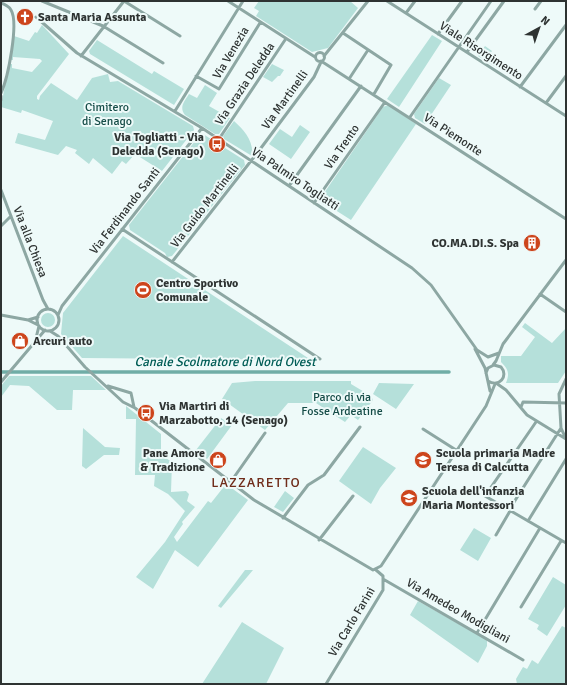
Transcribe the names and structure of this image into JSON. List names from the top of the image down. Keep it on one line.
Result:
{"streets":{"street":["Viale Risorgimento","Via Venezia","Via Grazia Deledda","Via Martinelli","Via Piemonte","Via Trento","Via Palmiro Togliatti","Via Guido Martinelli","Via Ferdinando Santi","Via alla Chiesa","Via Amedeo Modigliani","Via Carlo Farini"]},"crossings":[["Via Grazia Deledda","Via Palmiro Togliatti"],["Via Martinelli","Via Piemonte"],["Via Martinelli","Via Palmiro Togliatti"],["Via Martinelli","Via Guido Martinelli"],["Via Piemonte","Via Trento"],["Via Trento","Via Palmiro Togliatti"],["Via Palmiro Togliatti","Via Guido Martinelli"],["Via Palmiro Togliatti","Via Ferdinando Santi"],["Via Ferdinando Santi","Via alla Chiesa"],["Via Amedeo Modigliani","Via Carlo Farini"]],"districts":["LAZZARETTO"],"water":["Canale Scolmatore di Nord Ovest"],"parks":["Cimitero di Senago","Parco di via Fosse Ardeatine"],"places":{"church":["Santa Maria Assunta"],"bus stop":["Via Togliatti - Via Deledda (Senago)","Via Martiri di Marzabotto, 14 (Senago)"],"building":["CO.MA.DI.S. Spa"],"sports":["Centro Sportivo Comunale"],"shop":["Arcuri auto","Pane Amore & Tradizione"],"school or university":["Scuola primaria Madre Teresa di Calcutta","Scuola dell'infanzia Maria Montessori"]},"north":"top right"}
